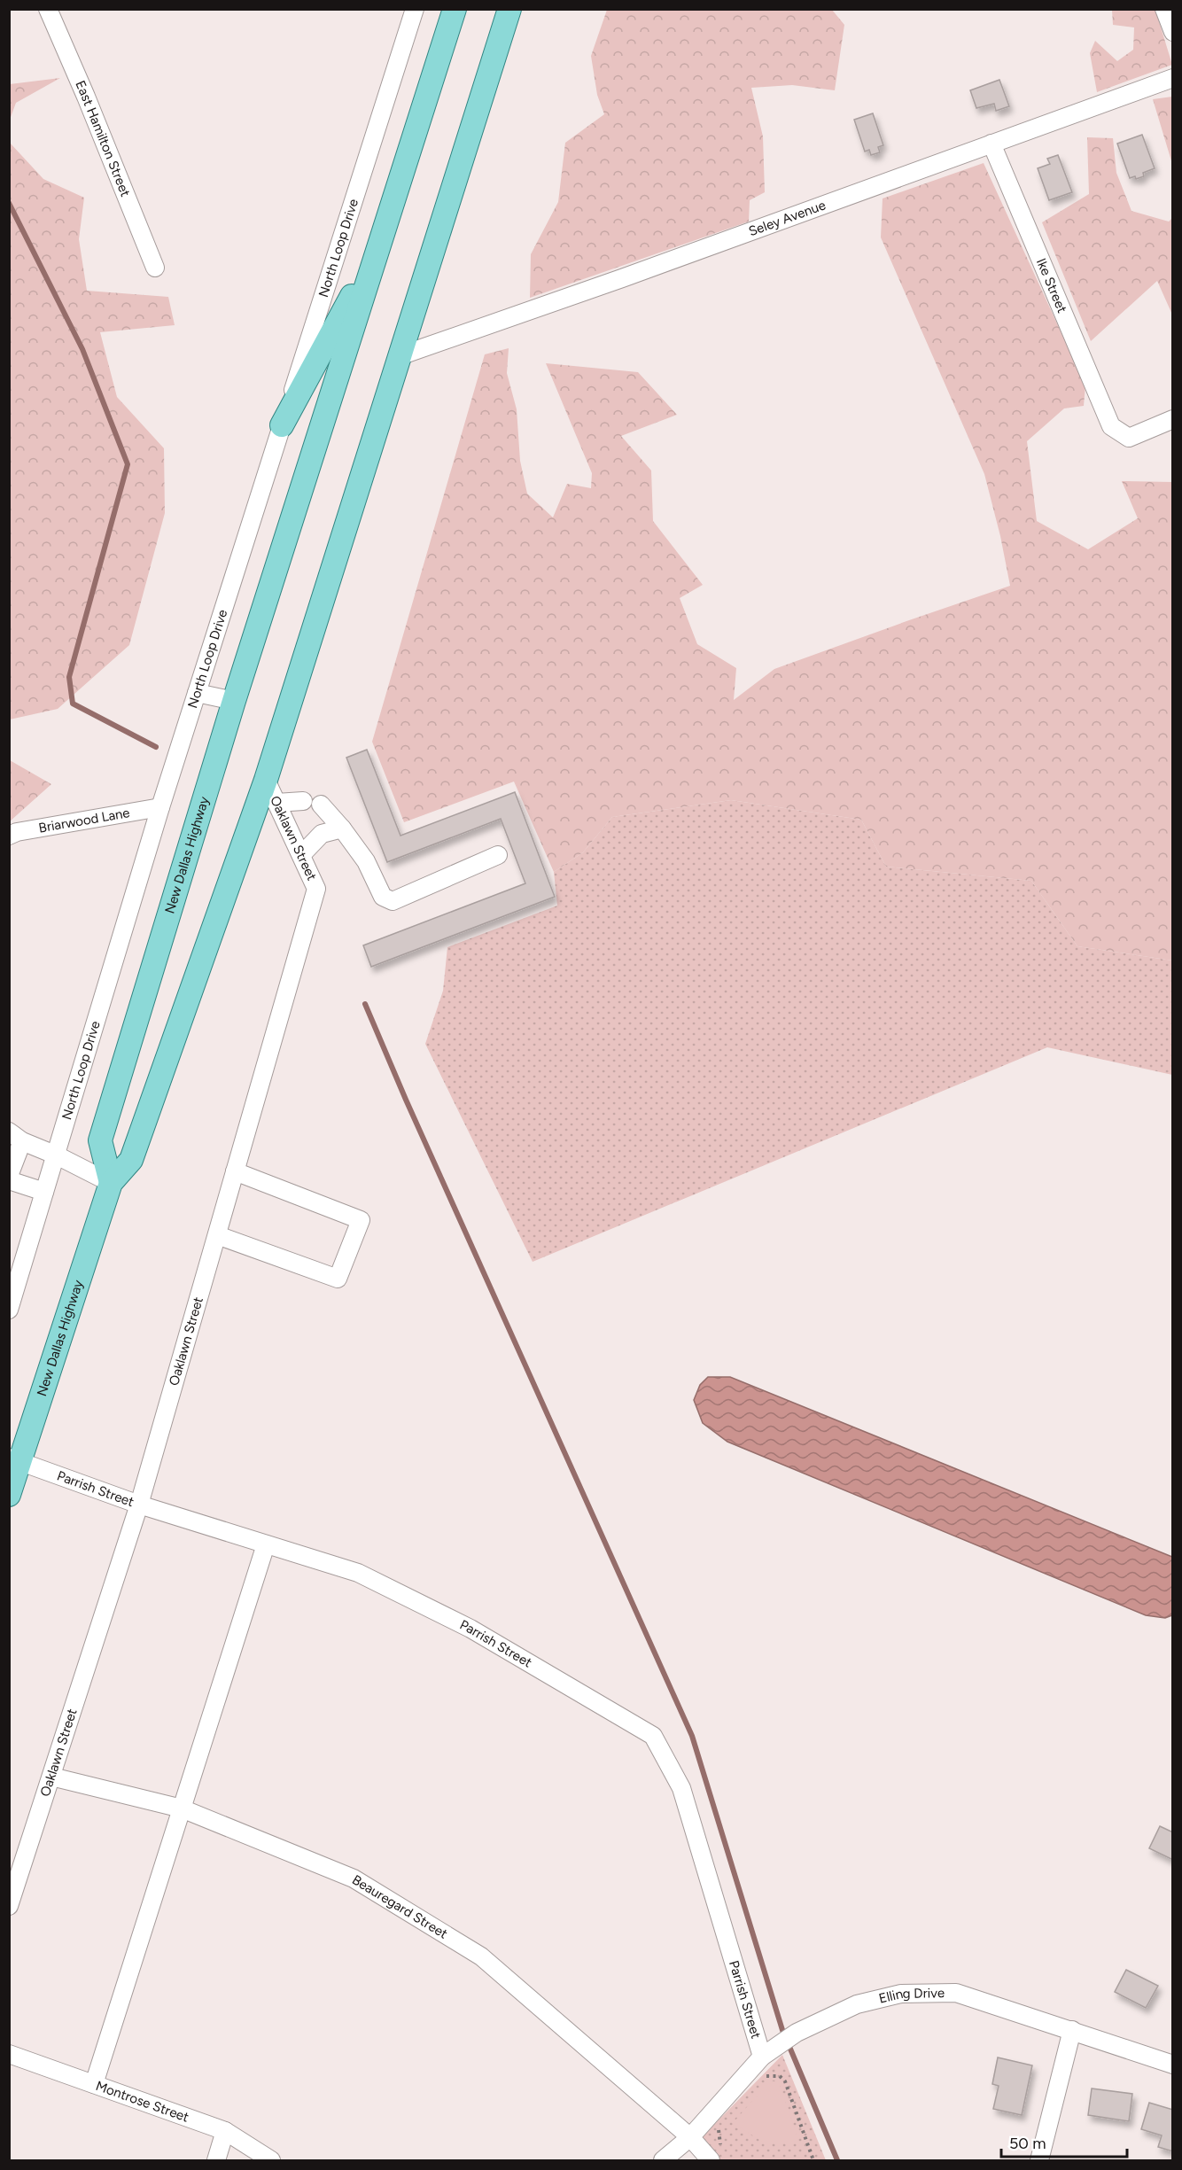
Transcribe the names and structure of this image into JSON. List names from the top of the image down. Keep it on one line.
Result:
{"streets":{"main road":["New Dallas Highway"],"street":["East Hamilton Street","Seley Avenue","North Loop Drive","Ike Street","Briarwood Lane","Oaklawn Street","Parrish Street","Beauregard Street","Elling Drive","Montrose Street"]},"crossings":[["Seley Avenue","Ike Street"],["North Loop Drive","Briarwood Lane"],["Oaklawn Street","New Dallas Highway"],["Oaklawn Street","Parrish Street"],["Oaklawn Street","Beauregard Street"],["New Dallas Highway","Parrish Street"],["Parrish Street","Elling Drive"],["Beauregard Street","Elling Drive"]],"scale_bar":"50 m"}
